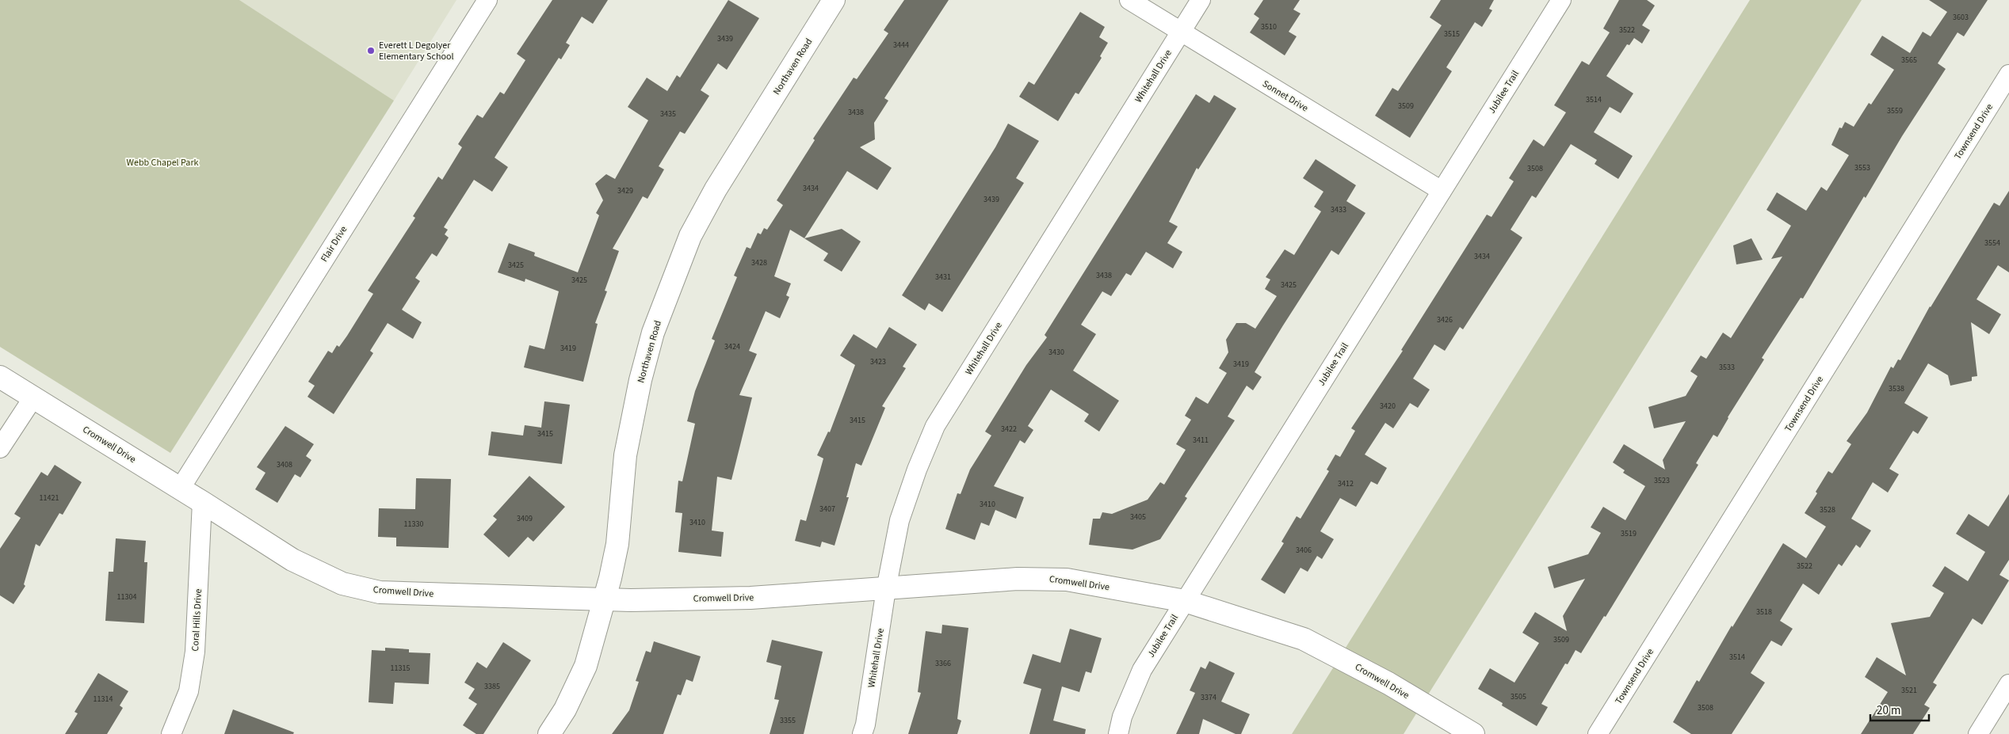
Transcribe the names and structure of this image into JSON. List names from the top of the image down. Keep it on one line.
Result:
{"streets":{"street":["Northaven Road","Whitehall Drive","Jubilee Trail","Sonnet Drive","Townsend Drive","Flair Drive","Cromwell Drive","Coral Hills Drive"]},"crossings":[["Northaven Road","Cromwell Drive"],["Whitehall Drive","Sonnet Drive"],["Whitehall Drive","Cromwell Drive"],["Jubilee Trail","Sonnet Drive"],["Jubilee Trail","Cromwell Drive"],["Flair Drive","Cromwell Drive"],["Cromwell Drive","Coral Hills Drive"]],"parks":["Webb Chapel Park"],"places":["Everett L Degolyer Elementary School"],"house_numbers":["3603","3510","3522","3515","3439","3444","3565","3514","3509","3559","3438","3435","3553","3508","3434","3429","3439","3433","3554","3434","3428","3425","3438","3431","3425","3425","3426","3424","3419","3430","3423","3419","3533","3538","3420","3415","3422","3415","3411","3408","3523","3412","11421","3410","3407","3528","3405","3409","3410","11330","3519","3406","3522","11304","3518","3509","3514","3366","11315","3385","3521","3505","3374","11314","3508","3355"],"scale_bar":"20 m"}
